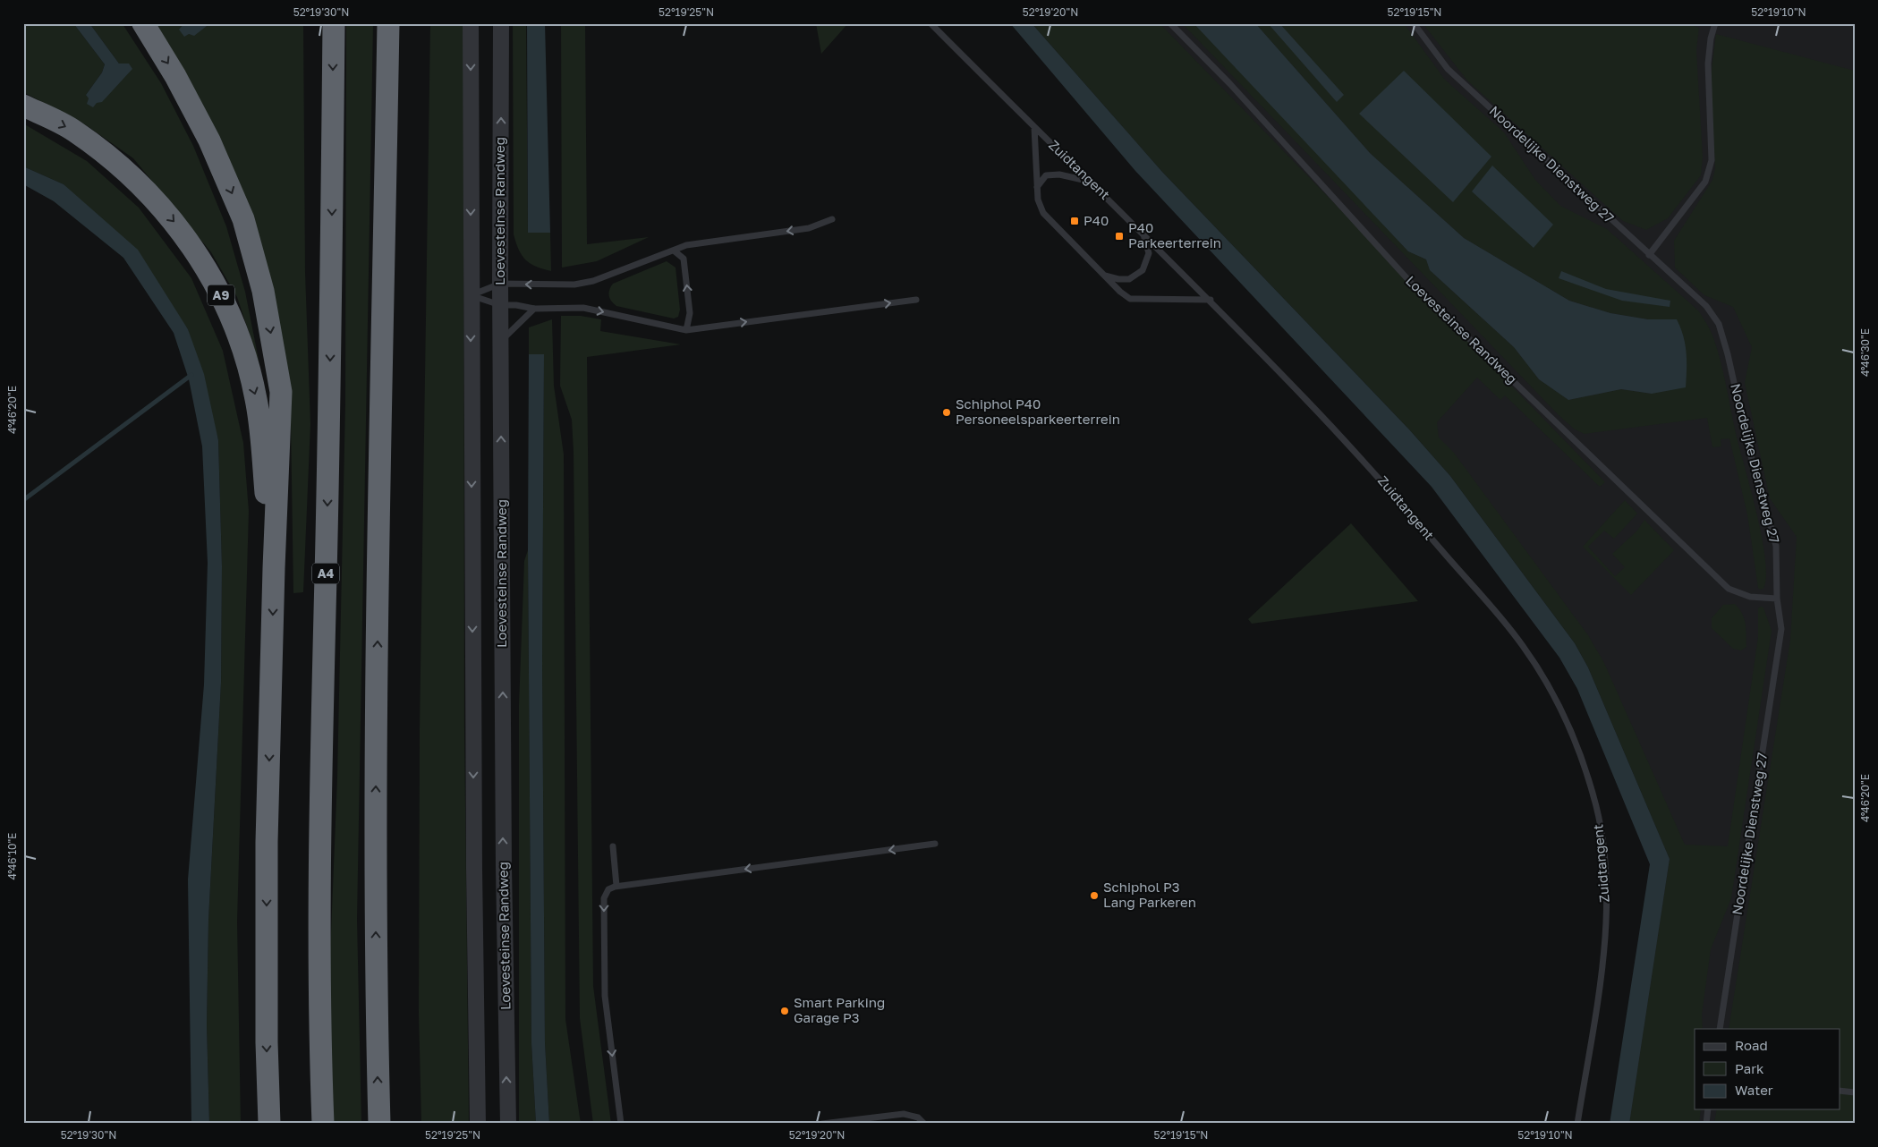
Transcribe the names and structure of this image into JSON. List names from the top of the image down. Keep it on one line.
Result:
{"streets":{"highway":["A9","A4"],"street":["Loevesteinse Randweg"],"lane":["Noordelijke Dienstweg 27","Zuidtangent"]},"crossings":[["Noordelijke Dienstweg 27","Loevesteinse Randweg"]],"places":{"transit":["P40","P40 Parkeerterrein"],"other":["Schiphol P40 Personeelsparkeerterrein","Schiphol P3 Lang Parkeren","Smart Parking Garage P3"]},"legend":["Road","Park","Water"],"coordinates":["52°19'30\"N","52°19'25\"N","52°19'20\"N","52°19'15\"N","52°19'10\"N","4°46'30\"E","4°46'20\"E","4°46'10\"E"]}
